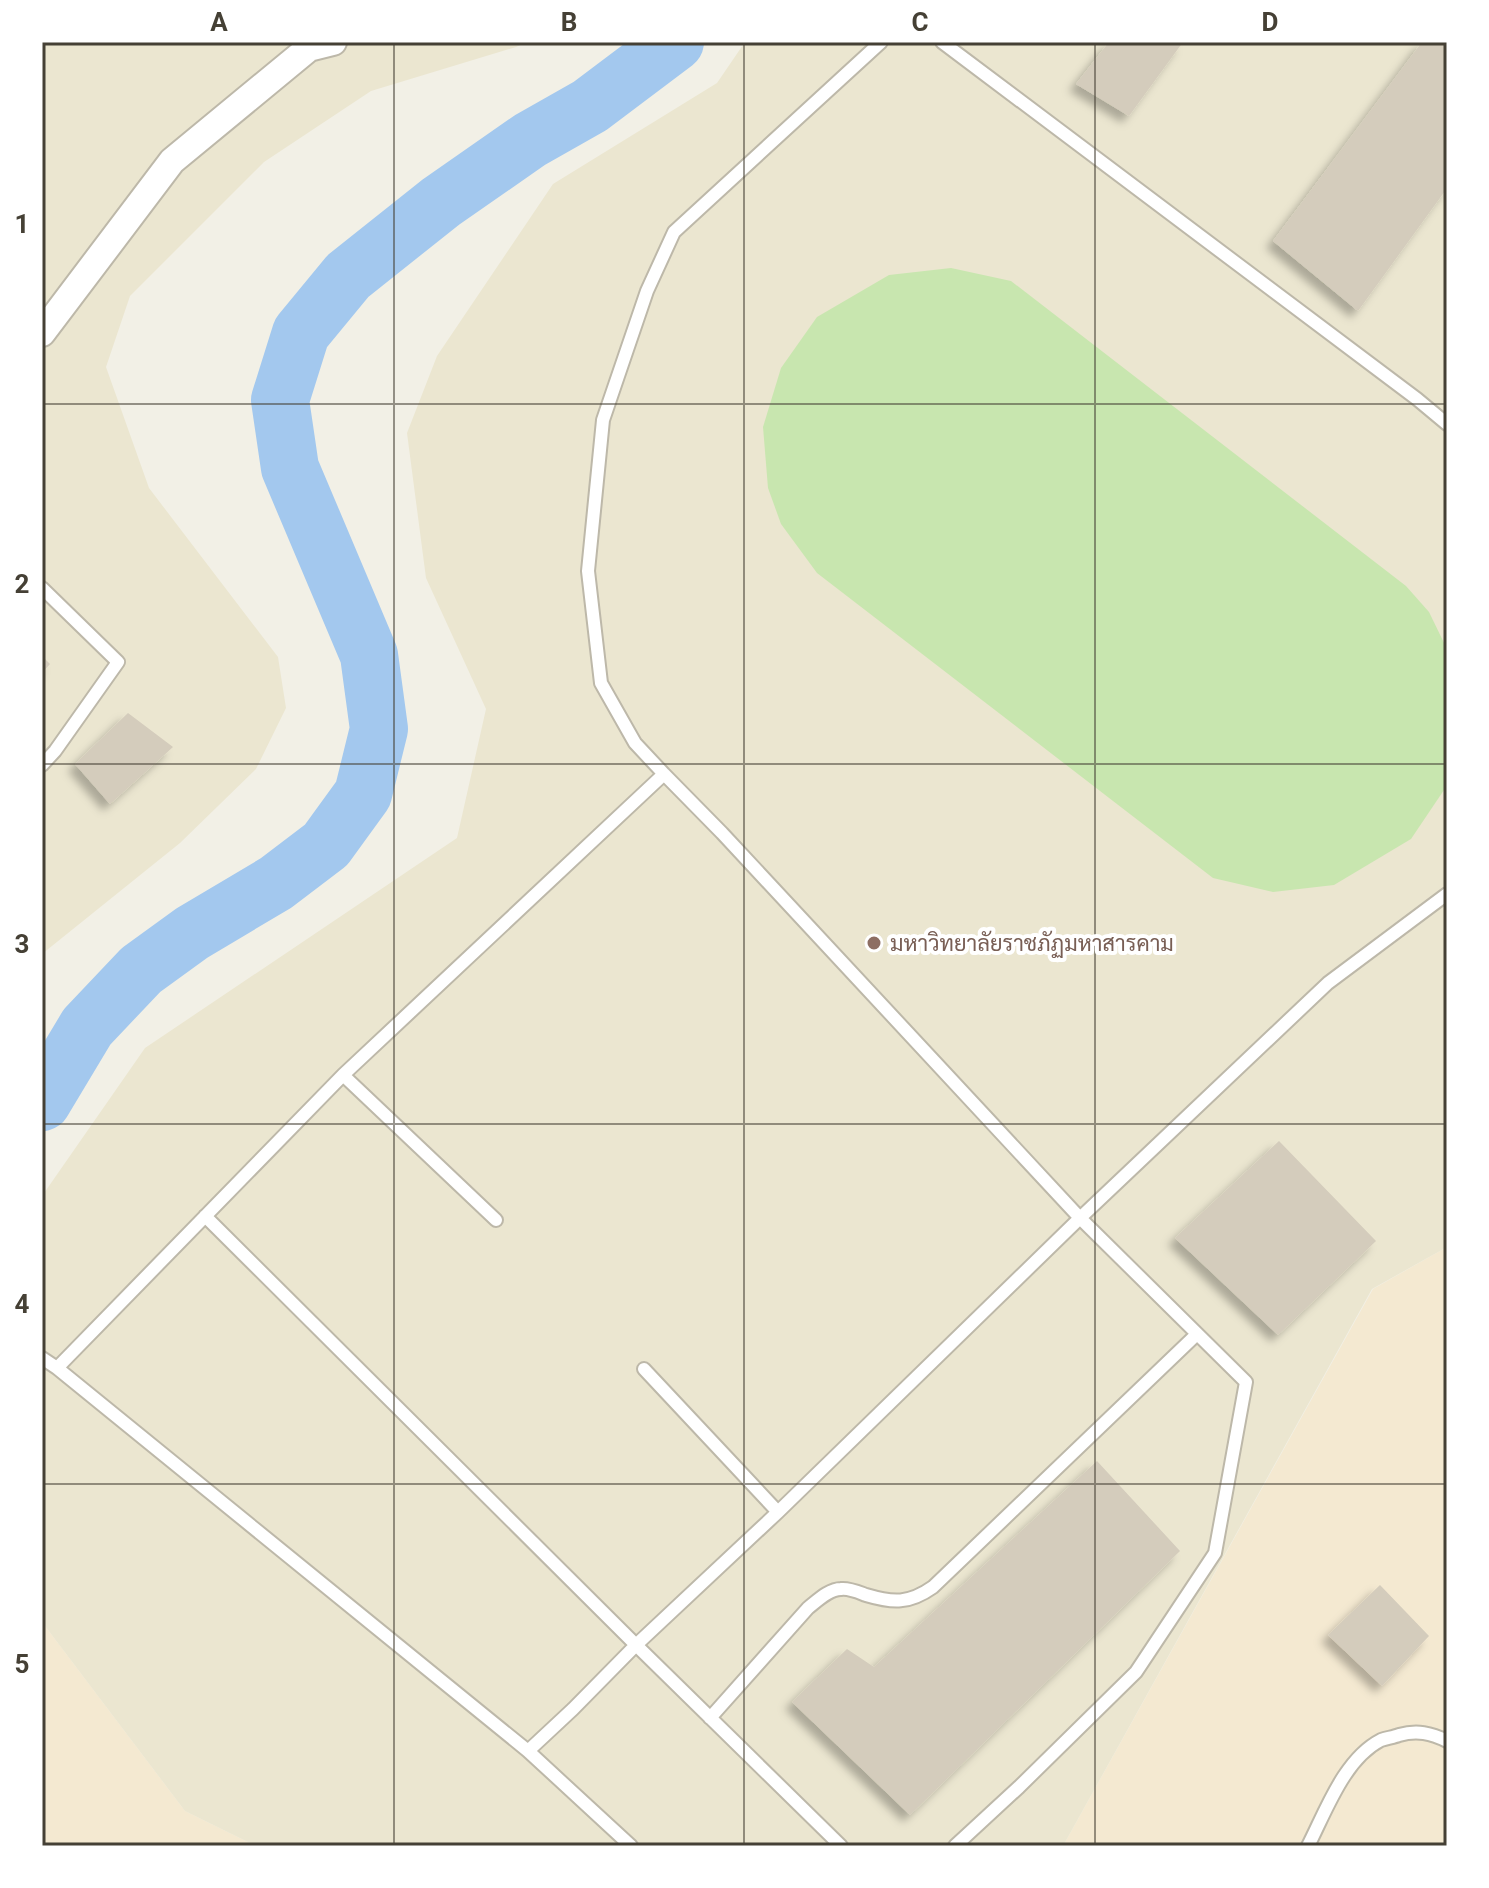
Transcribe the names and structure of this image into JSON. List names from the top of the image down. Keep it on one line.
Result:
{"places":["มหาวิทยาลัยราชภัฏมหาสารคาม"],"grid":{"columns":["A","B","C","D"],"rows":["1","2","3","4","5"]}}
